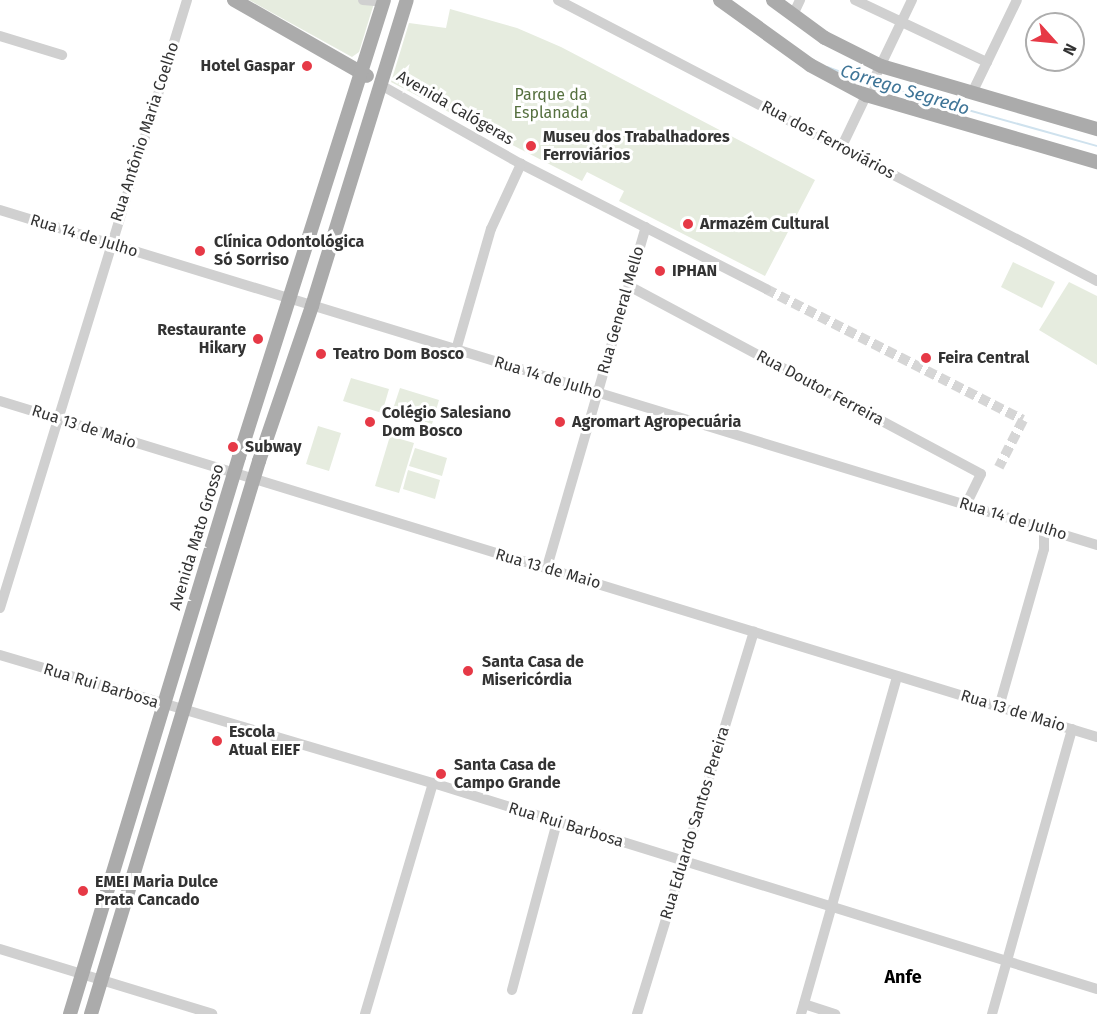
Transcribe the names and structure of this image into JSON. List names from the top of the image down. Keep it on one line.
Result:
{"streets":{"main road":["Avenida Calógeras","Avenida Mato Grosso"],"street":["Rua Antônio Maria Coelho","Rua dos Ferroviários","Rua 14 de Julho","Rua General Mello","Rua Doutor Ferreira","Rua 13 de Maio","Rua Rui Barbosa","Rua Eduardo Santos Pereira"]},"crossings":[["Avenida Calógeras","Rua General Mello"],["Avenida Calógeras","Avenida Mato Grosso"],["Rua Antônio Maria Coelho","Rua 14 de Julho"],["Rua Antônio Maria Coelho","Rua 13 de Maio"],["Rua 14 de Julho","Rua General Mello"],["Rua 14 de Julho","Rua Doutor Ferreira"],["Rua 14 de Julho","Avenida Mato Grosso"],["Rua General Mello","Rua Doutor Ferreira"],["Rua General Mello","Rua 13 de Maio"],["Rua 13 de Maio","Avenida Mato Grosso"],["Rua 13 de Maio","Rua Eduardo Santos Pereira"],["Avenida Mato Grosso","Rua Rui Barbosa"],["Rua Rui Barbosa","Rua Eduardo Santos Pereira"]],"districts":["Anfe"],"water":["Córrego Segredo"],"parks":["Parque da Esplanada"],"places":["Hotel Gaspar","Museu dos Trabalhadores Ferroviários","Armazém Cultural","Clínica Odontológica Só Sorriso","IPHAN","Restaurante Hikary","Teatro Dom Bosco","Feira Central","Colégio Salesiano Dom Bosco","Agromart Agropecuária","Subway","Santa Casa de Misericórdia","Escola Atual EIEF","Santa Casa de Campo Grande","EMEI Maria Dulce Prata Cancado"],"north":"bottom right"}
